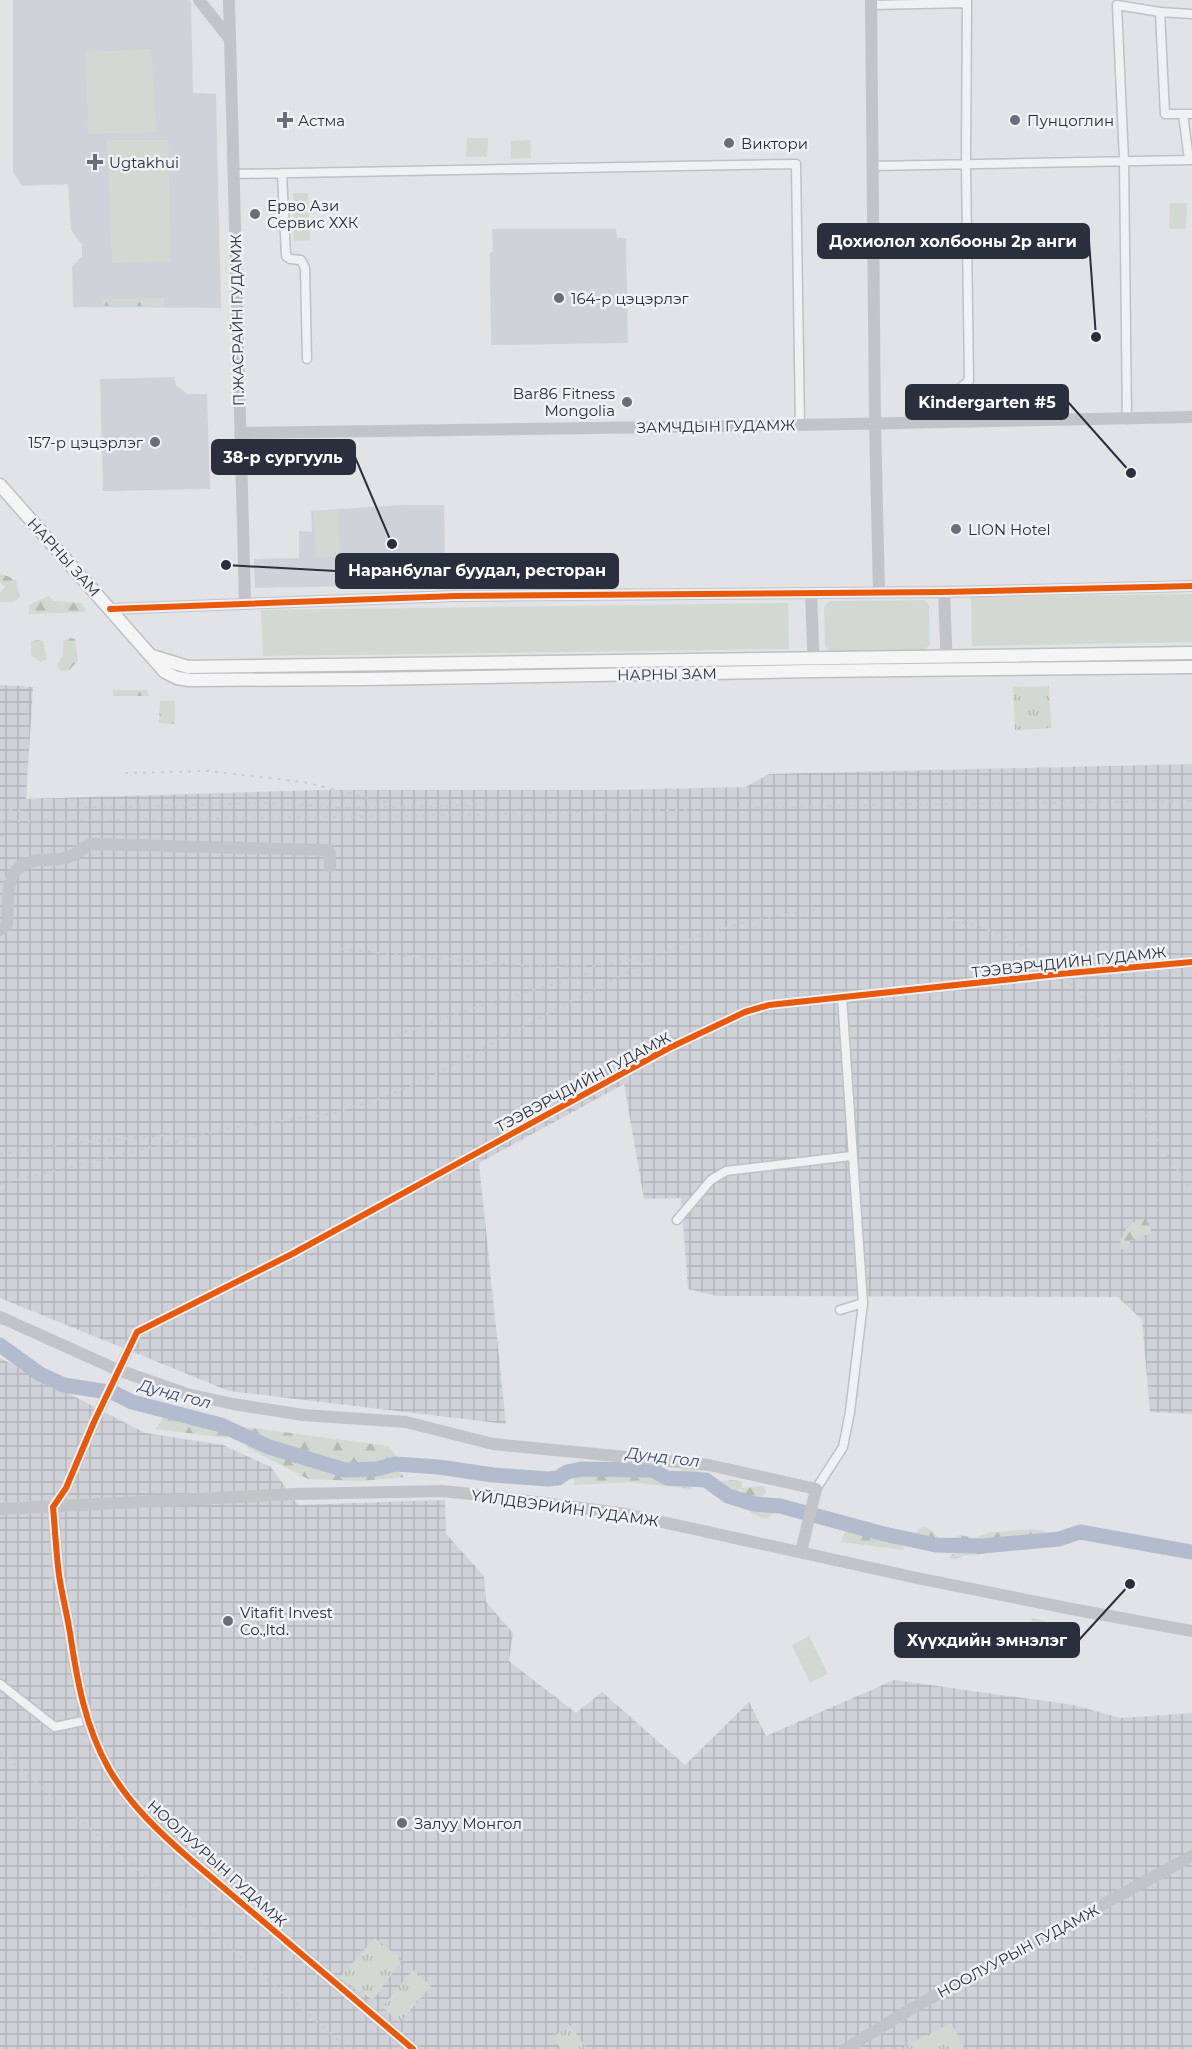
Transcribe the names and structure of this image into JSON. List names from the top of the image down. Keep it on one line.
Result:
{"streets":{"main road":["НАРНЫ ЗАМ"],"street":["П.ЖАСРАЙН ГУДАМЖ","ЗАМЧДЫН ГУДАМЖ","ТЭЭВЭРЧДИЙН ГУДАМЖ","YЙЛДВЭРИЙН ГУДАМЖ","НООЛУУРЫН ГУДАМЖ"]},"crossings":[["П.ЖАСРАЙН ГУДАМЖ","ЗАМЧДЫН ГУДАМЖ"],["ТЭЭВЭРЧДИЙН ГУДАМЖ","YЙЛДВЭРИЙН ГУДАМЖ"],["ТЭЭВЭРЧДИЙН ГУДАМЖ","НООЛУУРЫН ГУДАМЖ"],["YЙЛДВЭРИЙН ГУДАМЖ","НООЛУУРЫН ГУДАМЖ"]],"water":["Дунд гол"],"places":{"health":["Астма","Ugtakhui"],"other":["Пунцоглин","Виктори","Ерво Ази Сервис ХХК","164-р цэцэрлэг","Дохиолол холбооны 2р анги","Bar86 Fitness Mongolia","157-р цэцэрлэг","Kindergarten #5","LION Hotel","38-р сургууль","Наранбулаг буудал, ресторан","Хүүхдийн эмнэлэг","Vitafit Invest Co.,ltd.","Залуу Монгол"]}}
